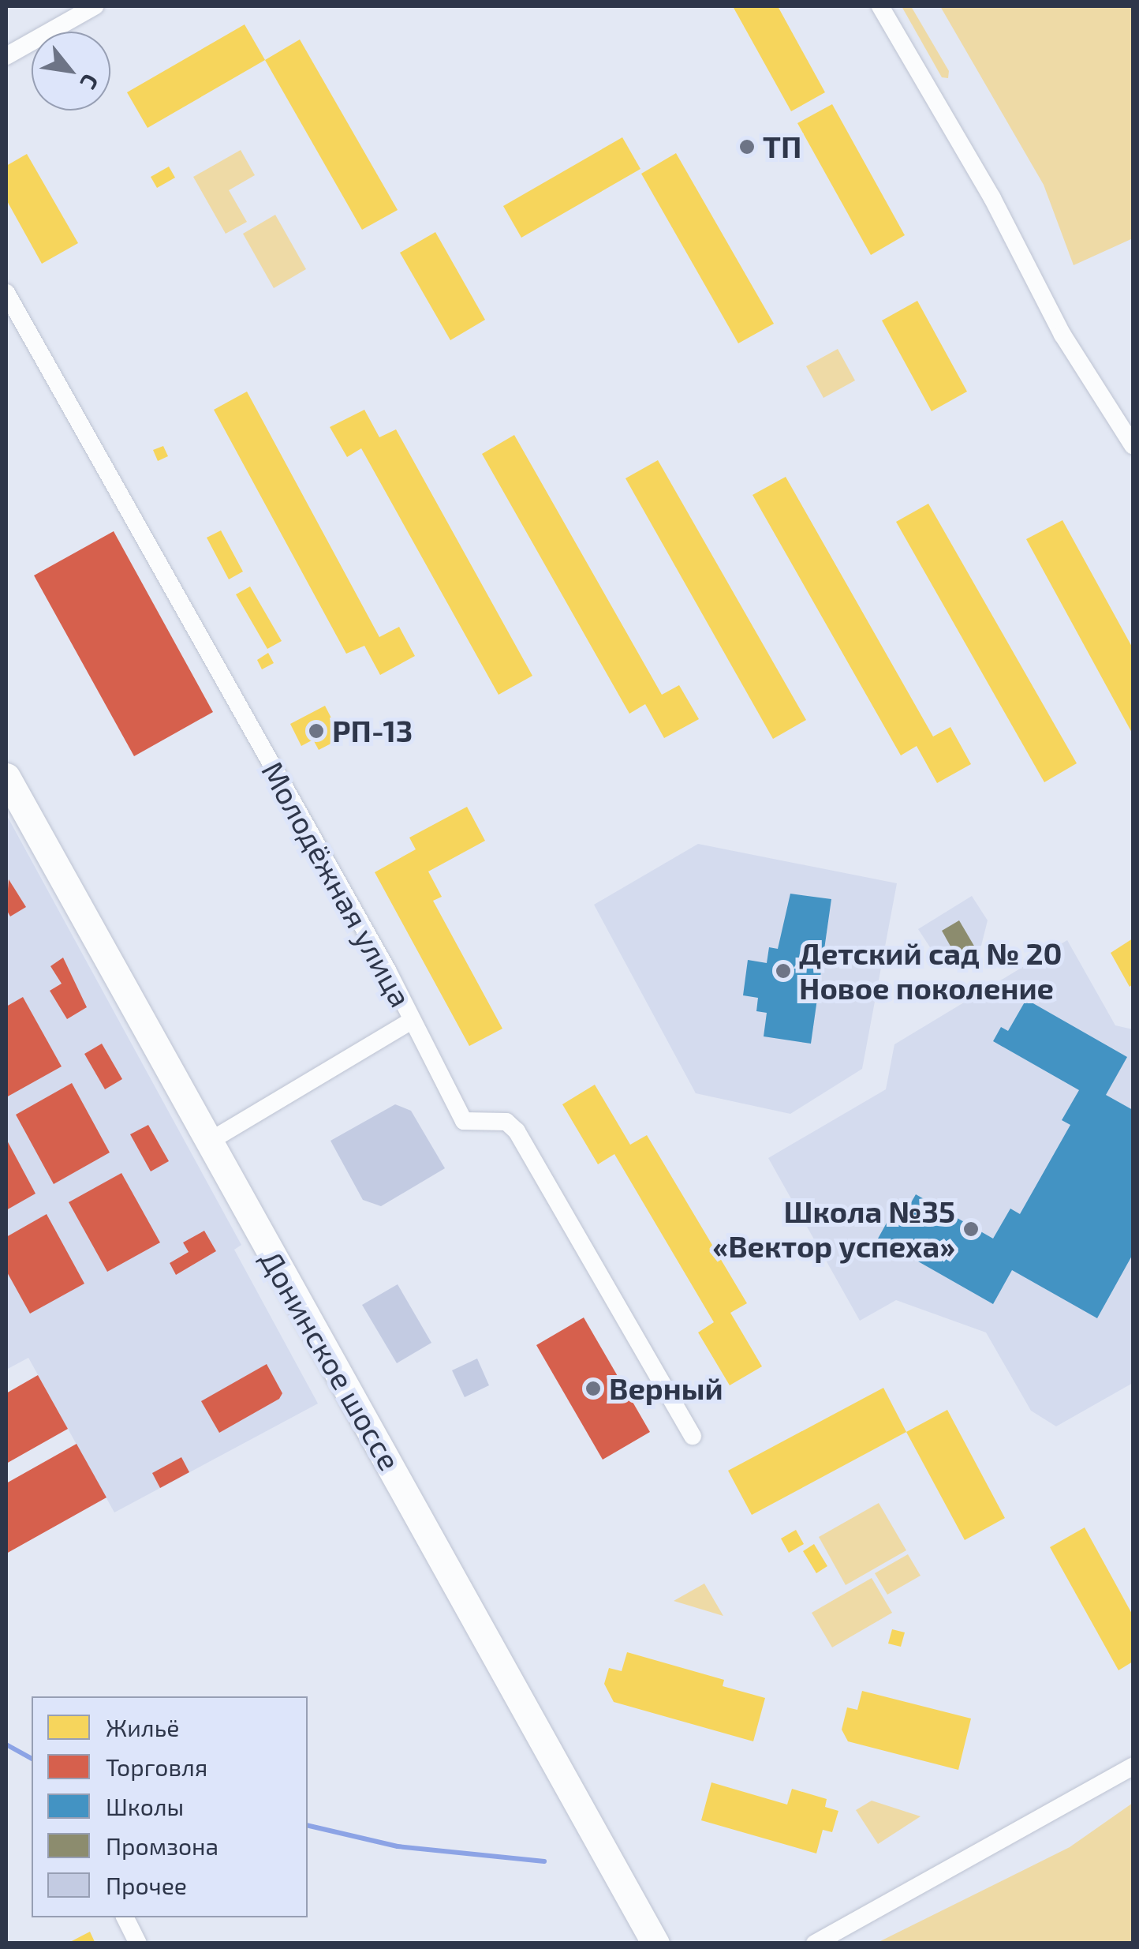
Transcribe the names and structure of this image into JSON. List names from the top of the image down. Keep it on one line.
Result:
{"streets":{"main road":["Донинское шоссе"],"street":["Молодёжная улица"]},"places":["ТП","РП-13","Детский сад № 20 Новое поколение","Школа №35 «Вектор успеха»","Верный"],"legend":["Жильё","Торговля","Школы","Промзона","Прочее"],"north":"bottom right"}
